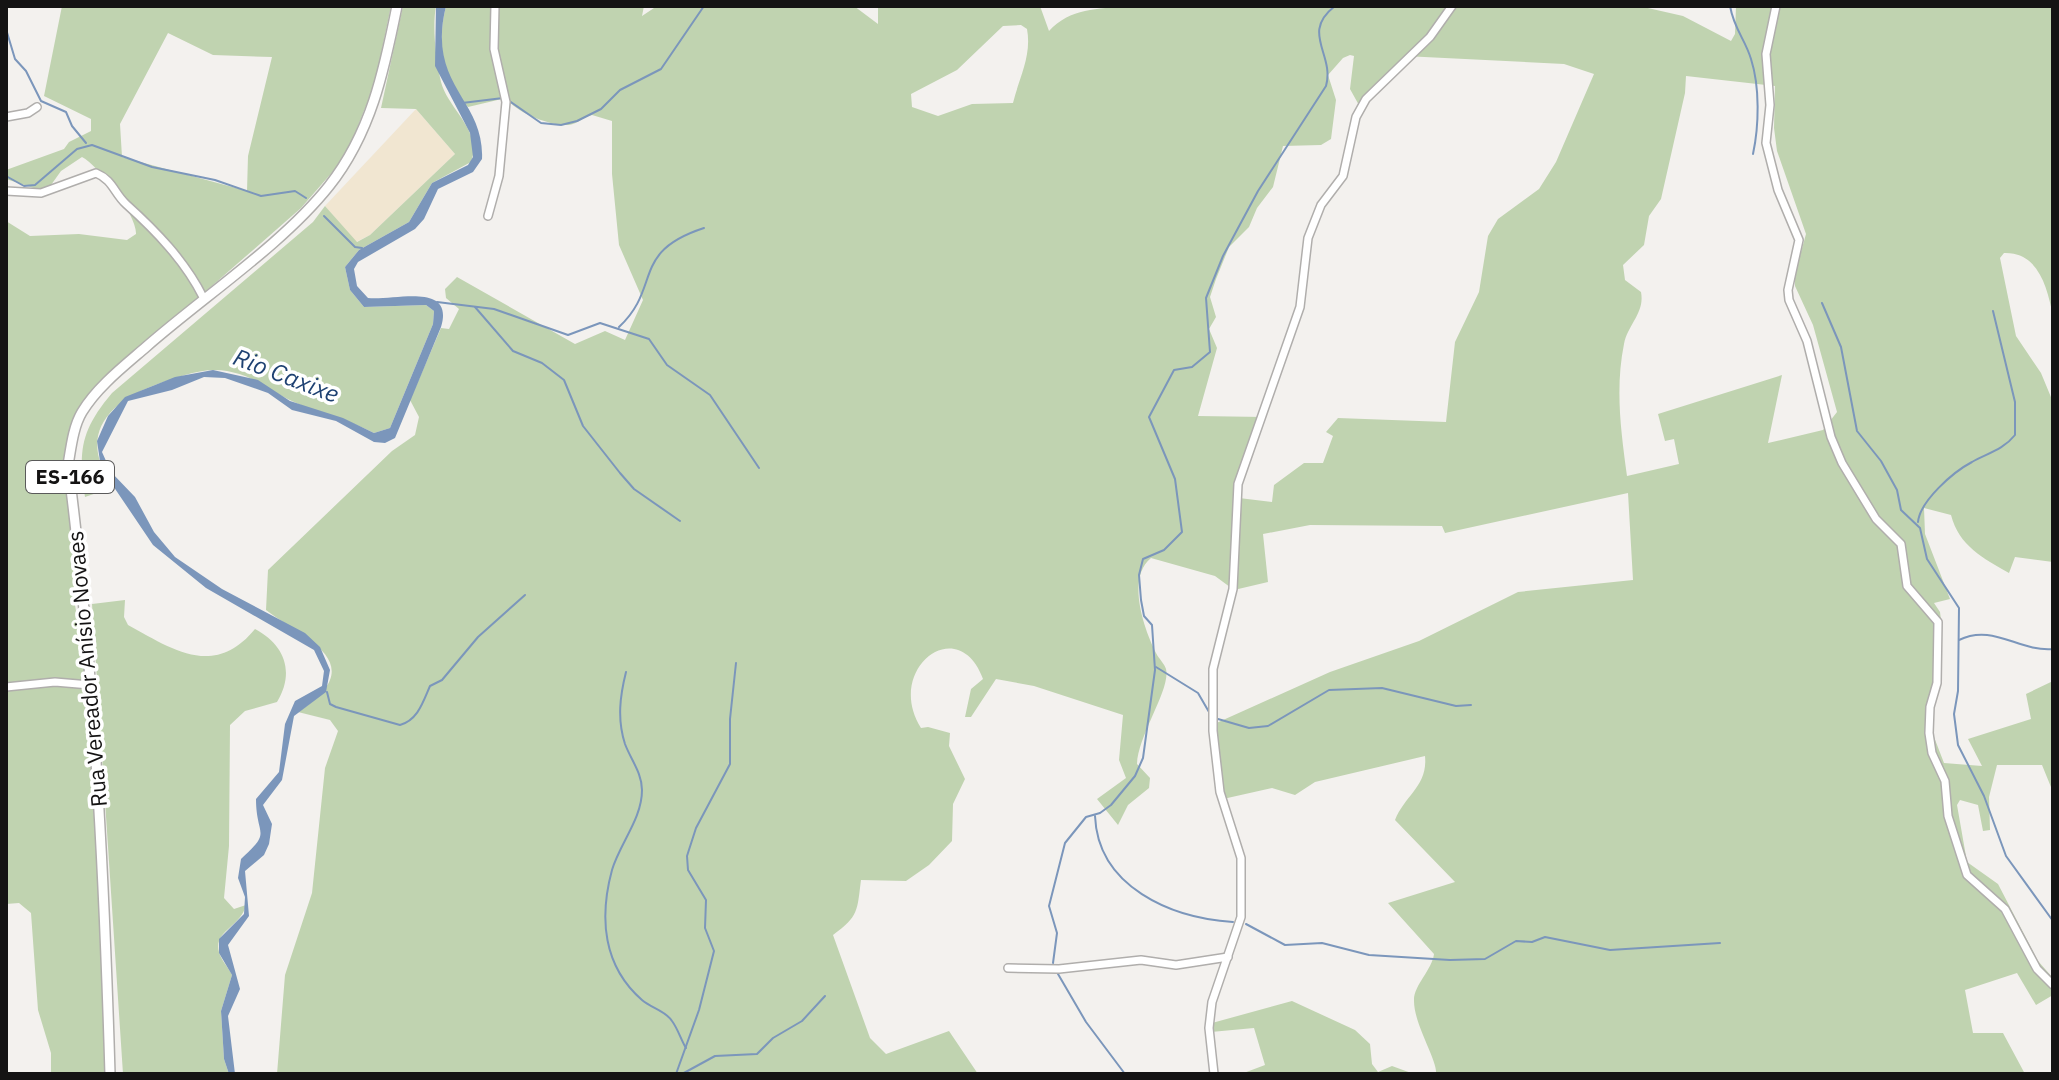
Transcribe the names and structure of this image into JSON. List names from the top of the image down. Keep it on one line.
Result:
{"streets":{"main road":["ES-166","Rua Vereador Anísio Novaes"]},"water":["Rio Caxixe"]}
